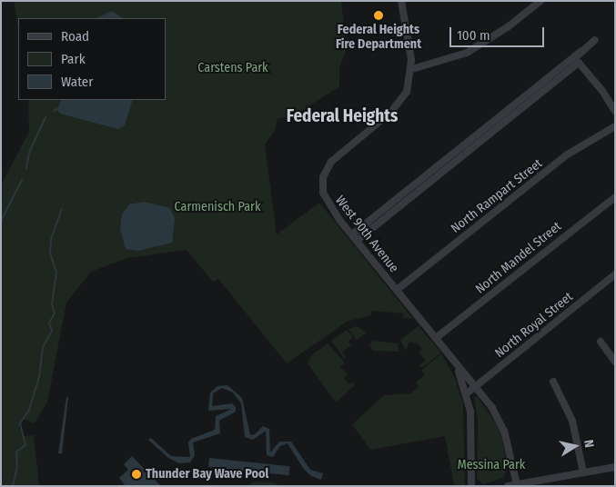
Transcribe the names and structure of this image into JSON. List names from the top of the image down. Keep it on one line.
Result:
{"streets":{"street":["North Rampart Street","West 90th Avenue","North Mandel Street","North Royal Street"]},"crossings":[["North Rampart Street","West 90th Avenue"],["West 90th Avenue","North Mandel Street"],["West 90th Avenue","North Royal Street"]],"districts":["Federal Heights"],"parks":["Carstens Park","Carmenisch Park","Messina Park"],"places":["Federal Heights Fire Department","Thunder Bay Wave Pool"],"legend":["Road","Park","Water"],"scale_bar":"100 m","north":"right"}
